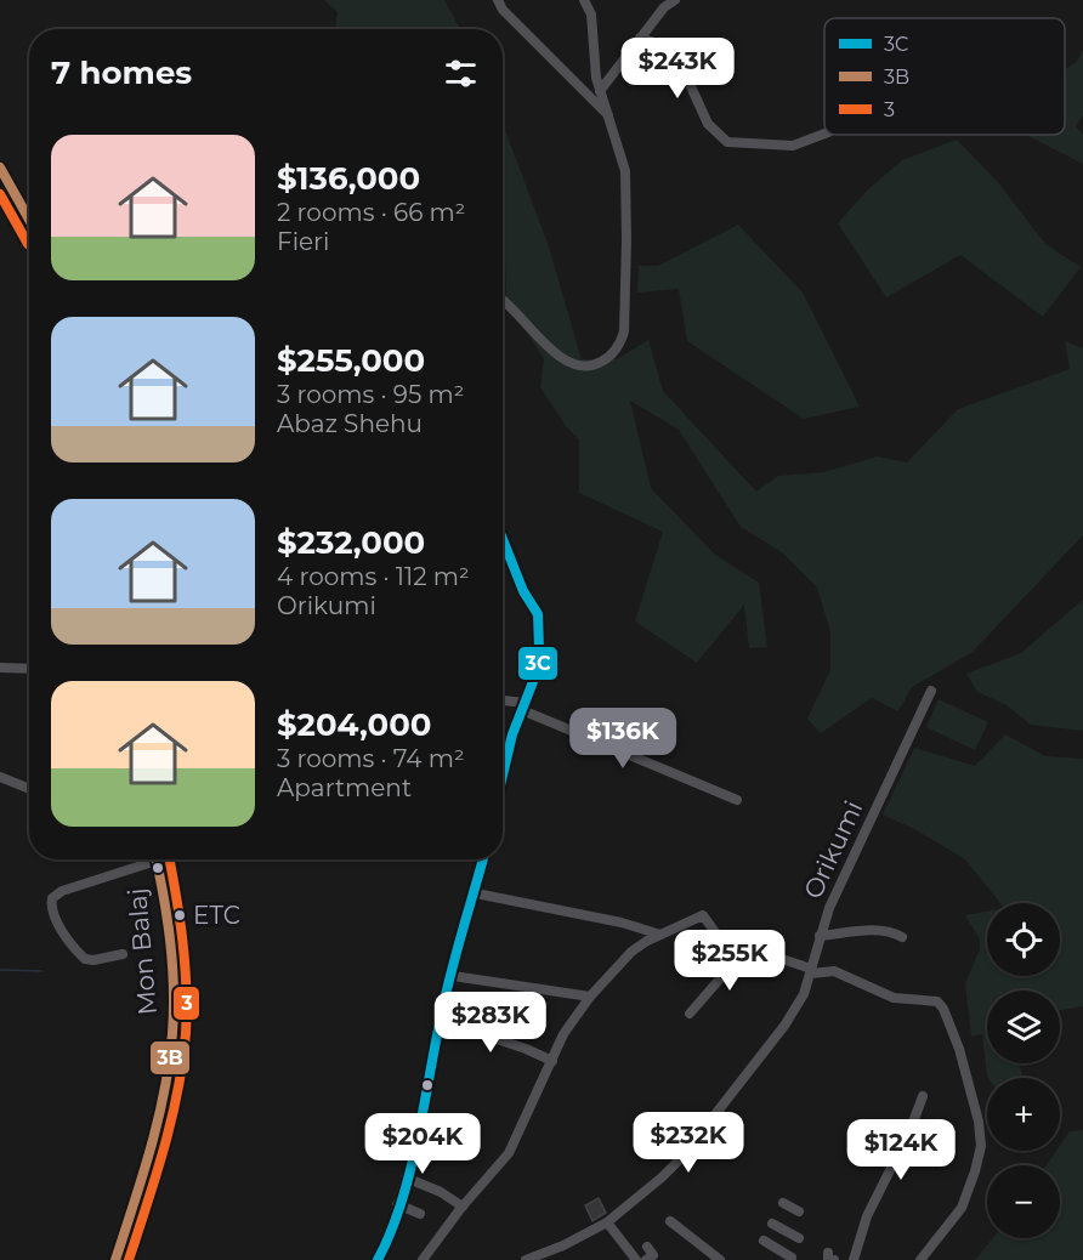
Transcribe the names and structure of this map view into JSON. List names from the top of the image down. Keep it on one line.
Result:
{"streets":{"main road":["Mon Balaj"],"street":["Orikumi"]},"places":["ETC"],"lines":["transit line 3B","transit line 3","transit line 3C"],"legend":["3C","3B","3"],"page":{"heading":"7 homes","price":["$243K","$136K","$255K","$283K","$232K","$204K","$124K"],"list":[{"name":"$136,000","note":"2 rooms · 66 m² · Fieri"},{"name":"$255,000","note":"3 rooms · 95 m² · Abaz Shehu"},{"name":"$232,000","note":"4 rooms · 112 m² · Orikumi"},{"name":"$204,000","note":"3 rooms · 74 m² · Apartment"}],"map_buttons":["+","−"]}}
